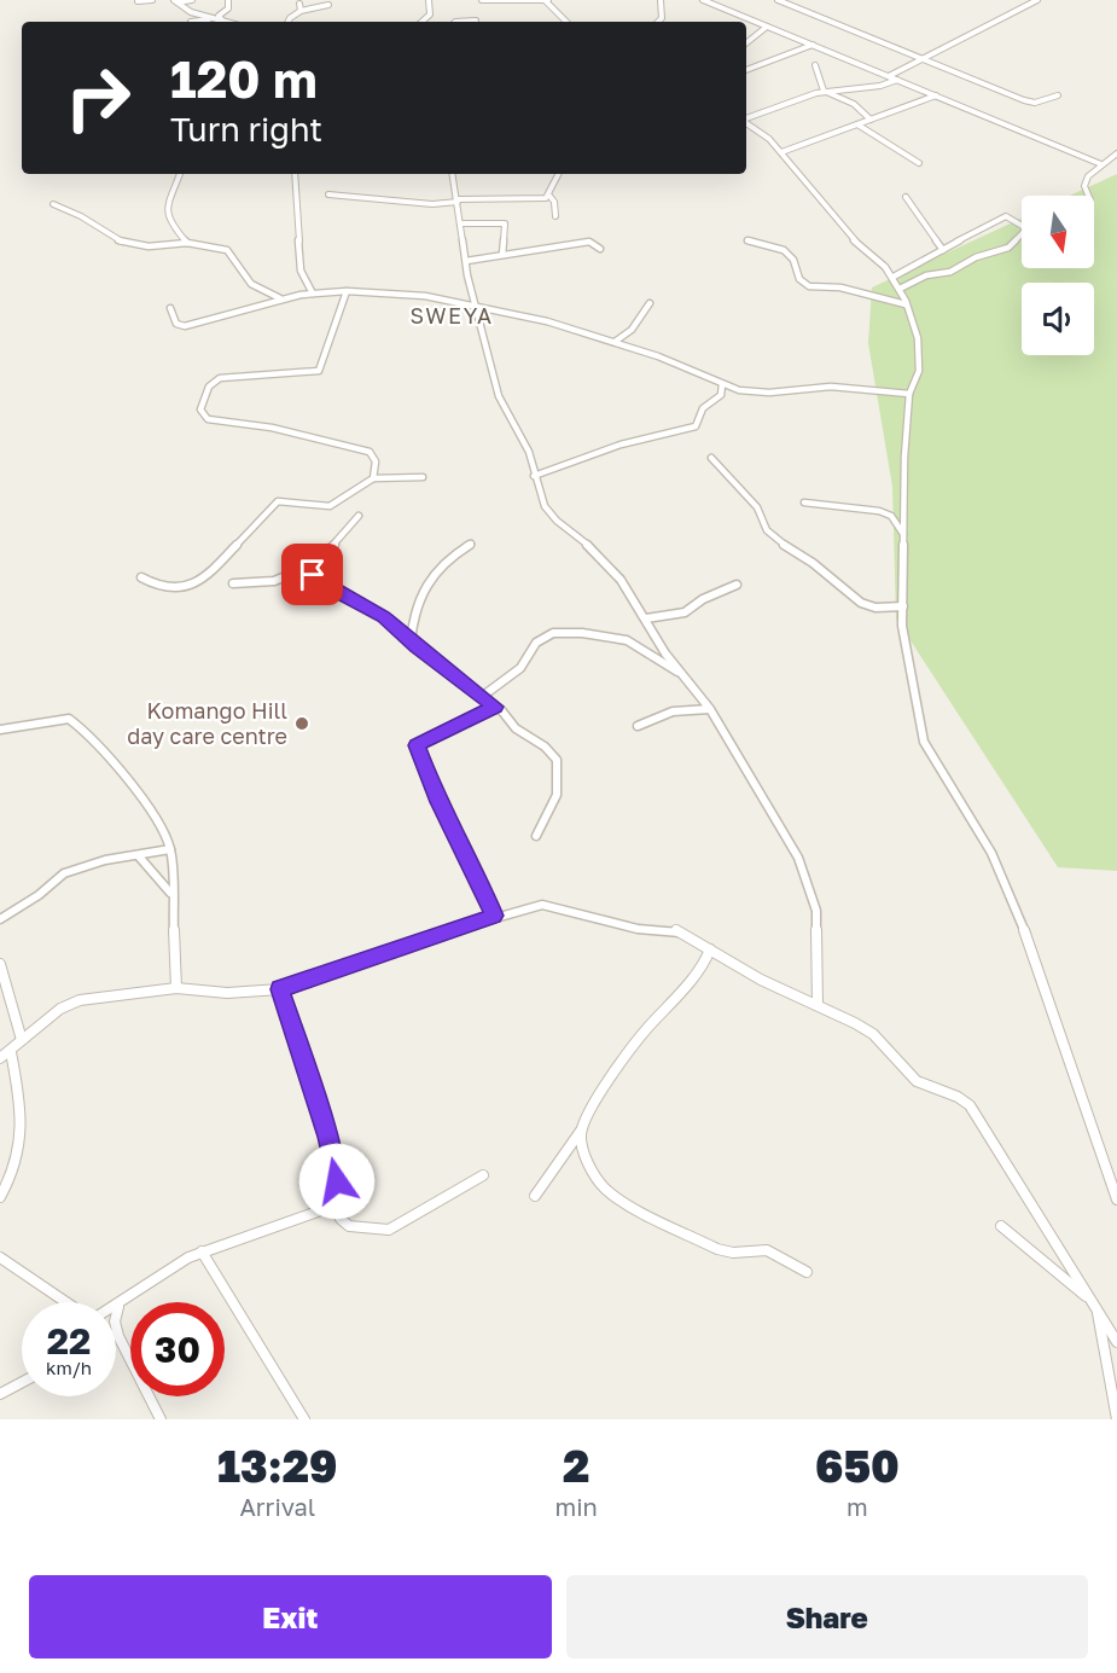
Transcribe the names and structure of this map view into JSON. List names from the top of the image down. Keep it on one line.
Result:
{"districts":["SWEYA"],"places":["Komango Hill day care centre"],"north":"bottom","page":{"turn":["120 m","Turn right"],"speed":"22 km/h","limit":"30","eta":["13:29","Arrival","2","min","650","m"],"buttons":["Exit","Share"]}}
